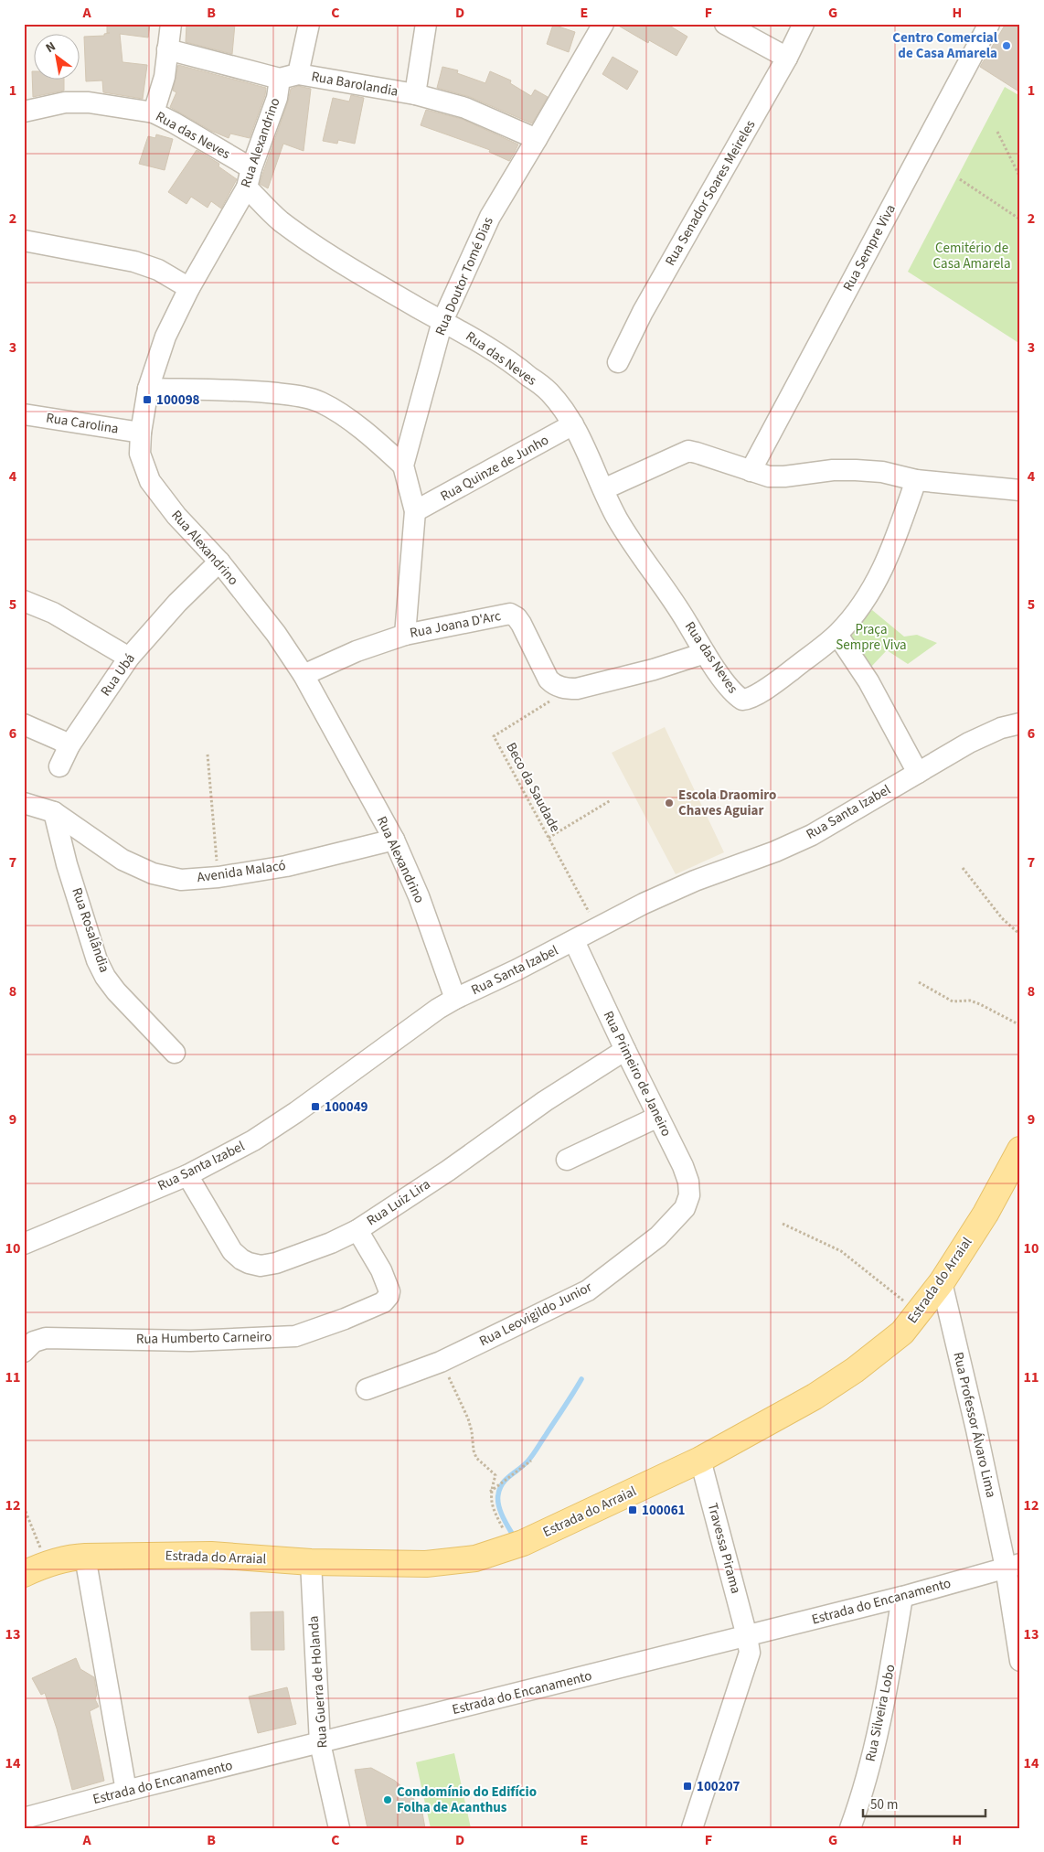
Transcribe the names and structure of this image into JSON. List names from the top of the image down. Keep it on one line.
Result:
{"streets":{"main road":["Estrada do Arraial"],"street":["Rua Barolandia","Rua das Neves","Rua Alexandrino","Rua Senador Soares Meireles","Rua Sempre Viva","Rua Doutor Tomé Dias","Rua Carolina","Rua Quinze de Junho","Rua Joana D'Arc","Rua Ubá","Rua Santa Izabel","Avenida Malacó","Rua Rosalândia","Rua Primeiro de Janeiro","Rua Luiz Lira","Rua Leovigildo Junior","Rua Humberto Carneiro","Rua Professor Álvaro Lima","Travessa Pirama","Estrada do Encanamento","Rua Guerra de Holanda","Rua Silveira Lobo"],"path":["Beco da Saudade"]},"crossings":[["Rua Barolandia","Rua Alexandrino"],["Rua Barolandia","Rua Doutor Tomé Dias"],["Rua das Neves","Rua Alexandrino"],["Rua das Neves","Rua Doutor Tomé Dias"],["Rua das Neves","Rua Quinze de Junho"],["Rua Alexandrino","Rua Carolina"],["Rua Alexandrino","Rua Joana D'Arc"],["Rua Alexandrino","Rua Ubá"],["Rua Alexandrino","Rua Santa Izabel"],["Rua Alexandrino","Avenida Malacó"],["Rua Doutor Tomé Dias","Rua Quinze de Junho"],["Rua Doutor Tomé Dias","Rua Joana D'Arc"],["Rua Joana D'Arc","Beco da Saudade"],["Beco da Saudade","Rua Santa Izabel"],["Rua Santa Izabel","Rua Primeiro de Janeiro"],["Rua Santa Izabel","Rua Luiz Lira"],["Avenida Malacó","Rua Rosalândia"],["Rua Primeiro de Janeiro","Rua Luiz Lira"],["Rua Primeiro de Janeiro","Rua Leovigildo Junior"],["Rua Luiz Lira","Rua Humberto Carneiro"],["Estrada do Arraial","Rua Professor Álvaro Lima"],["Estrada do Arraial","Travessa Pirama"],["Estrada do Arraial","Rua Guerra de Holanda"],["Rua Professor Álvaro Lima","Estrada do Encanamento"],["Travessa Pirama","Estrada do Encanamento"],["Estrada do Encanamento","Rua Guerra de Holanda"],["Estrada do Encanamento","Rua Silveira Lobo"]],"parks":["Cemitério de Casa Amarela","Praça Sempre Viva"],"places":{"other":["Centro Comercial de Casa Amarela","Escola Draomiro Chaves Aguiar","Condomínio do Edifício Folha de Acanthus"],"transit":["100098","100049","100061","100207"]},"scale_bar":"50 m","north":"top left","grid":{"columns":["A","B","C","D","E","F","G","H"],"rows":["1","2","3","4","5","6","7","8","9","10","11","12","13","14"]}}
